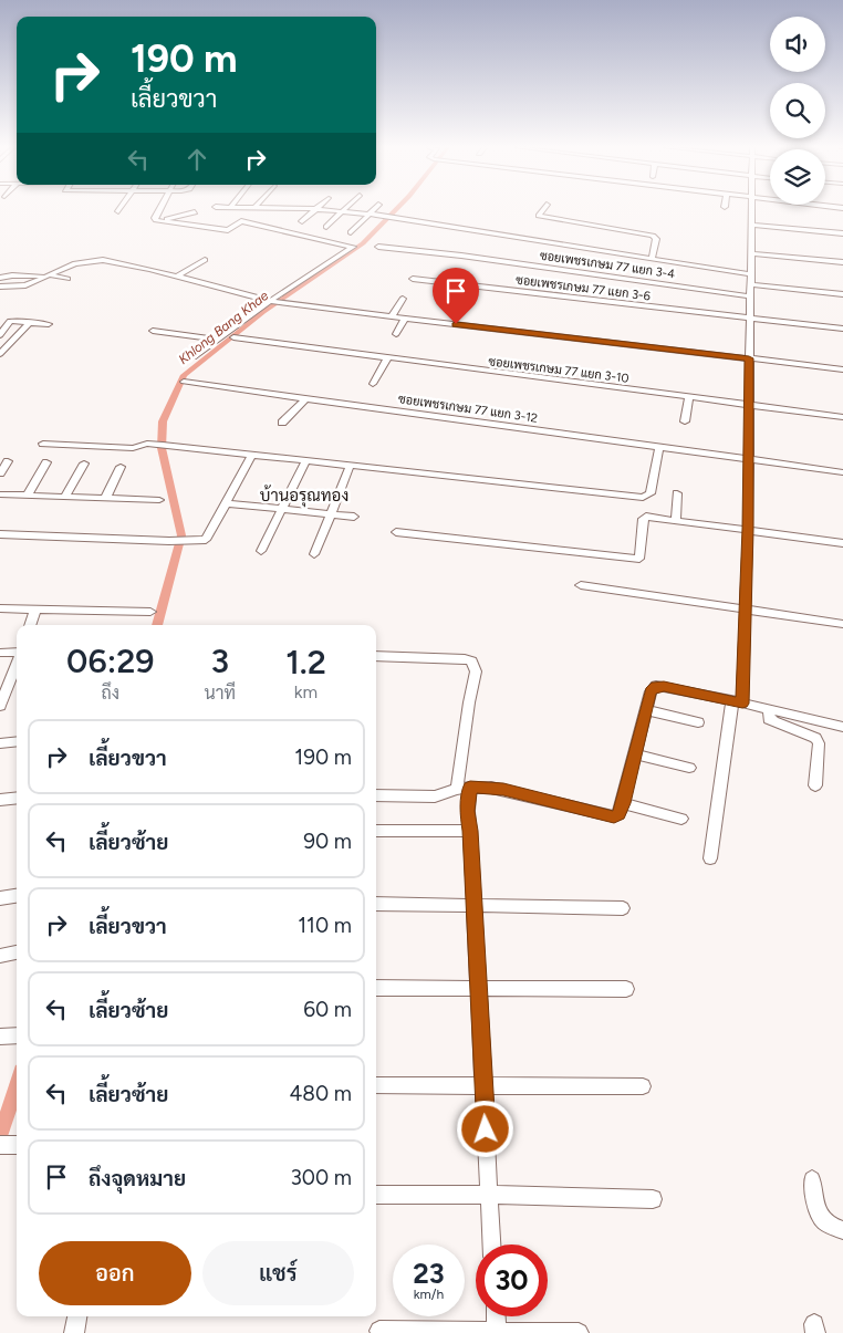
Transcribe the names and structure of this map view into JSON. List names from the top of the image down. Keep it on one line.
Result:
{"streets":{"street":["ซอยเพชรเกษม 77 แยก 3-4","ซอยเพชรเกษม 77 แยก 3-6","ซอยเพชรเกษม 77 แยก 3-10","ซอยเพชรเกษม 77 แยก 3-12"]},"districts":["บ้านอรุณทอง"],"water":["Khlong Bang Khae"],"page":{"turn":["190 m","เลี้ยวขวา"],"eta":["06:29","ถึง","3","นาที","1.2","km"],"list":[{"name":"เลี้ยวขวา","value":"190 m"},{"name":"เลี้ยวซ้าย","value":"90 m"},{"name":"เลี้ยวขวา","value":"110 m"},{"name":"เลี้ยวซ้าย","value":"60 m"},{"name":"เลี้ยวซ้าย","value":"480 m"},{"name":"ถึงจุดหมาย","value":"300 m"}],"buttons":["ออก","แชร์"],"speed":"23 km/h","limit":"30"}}
